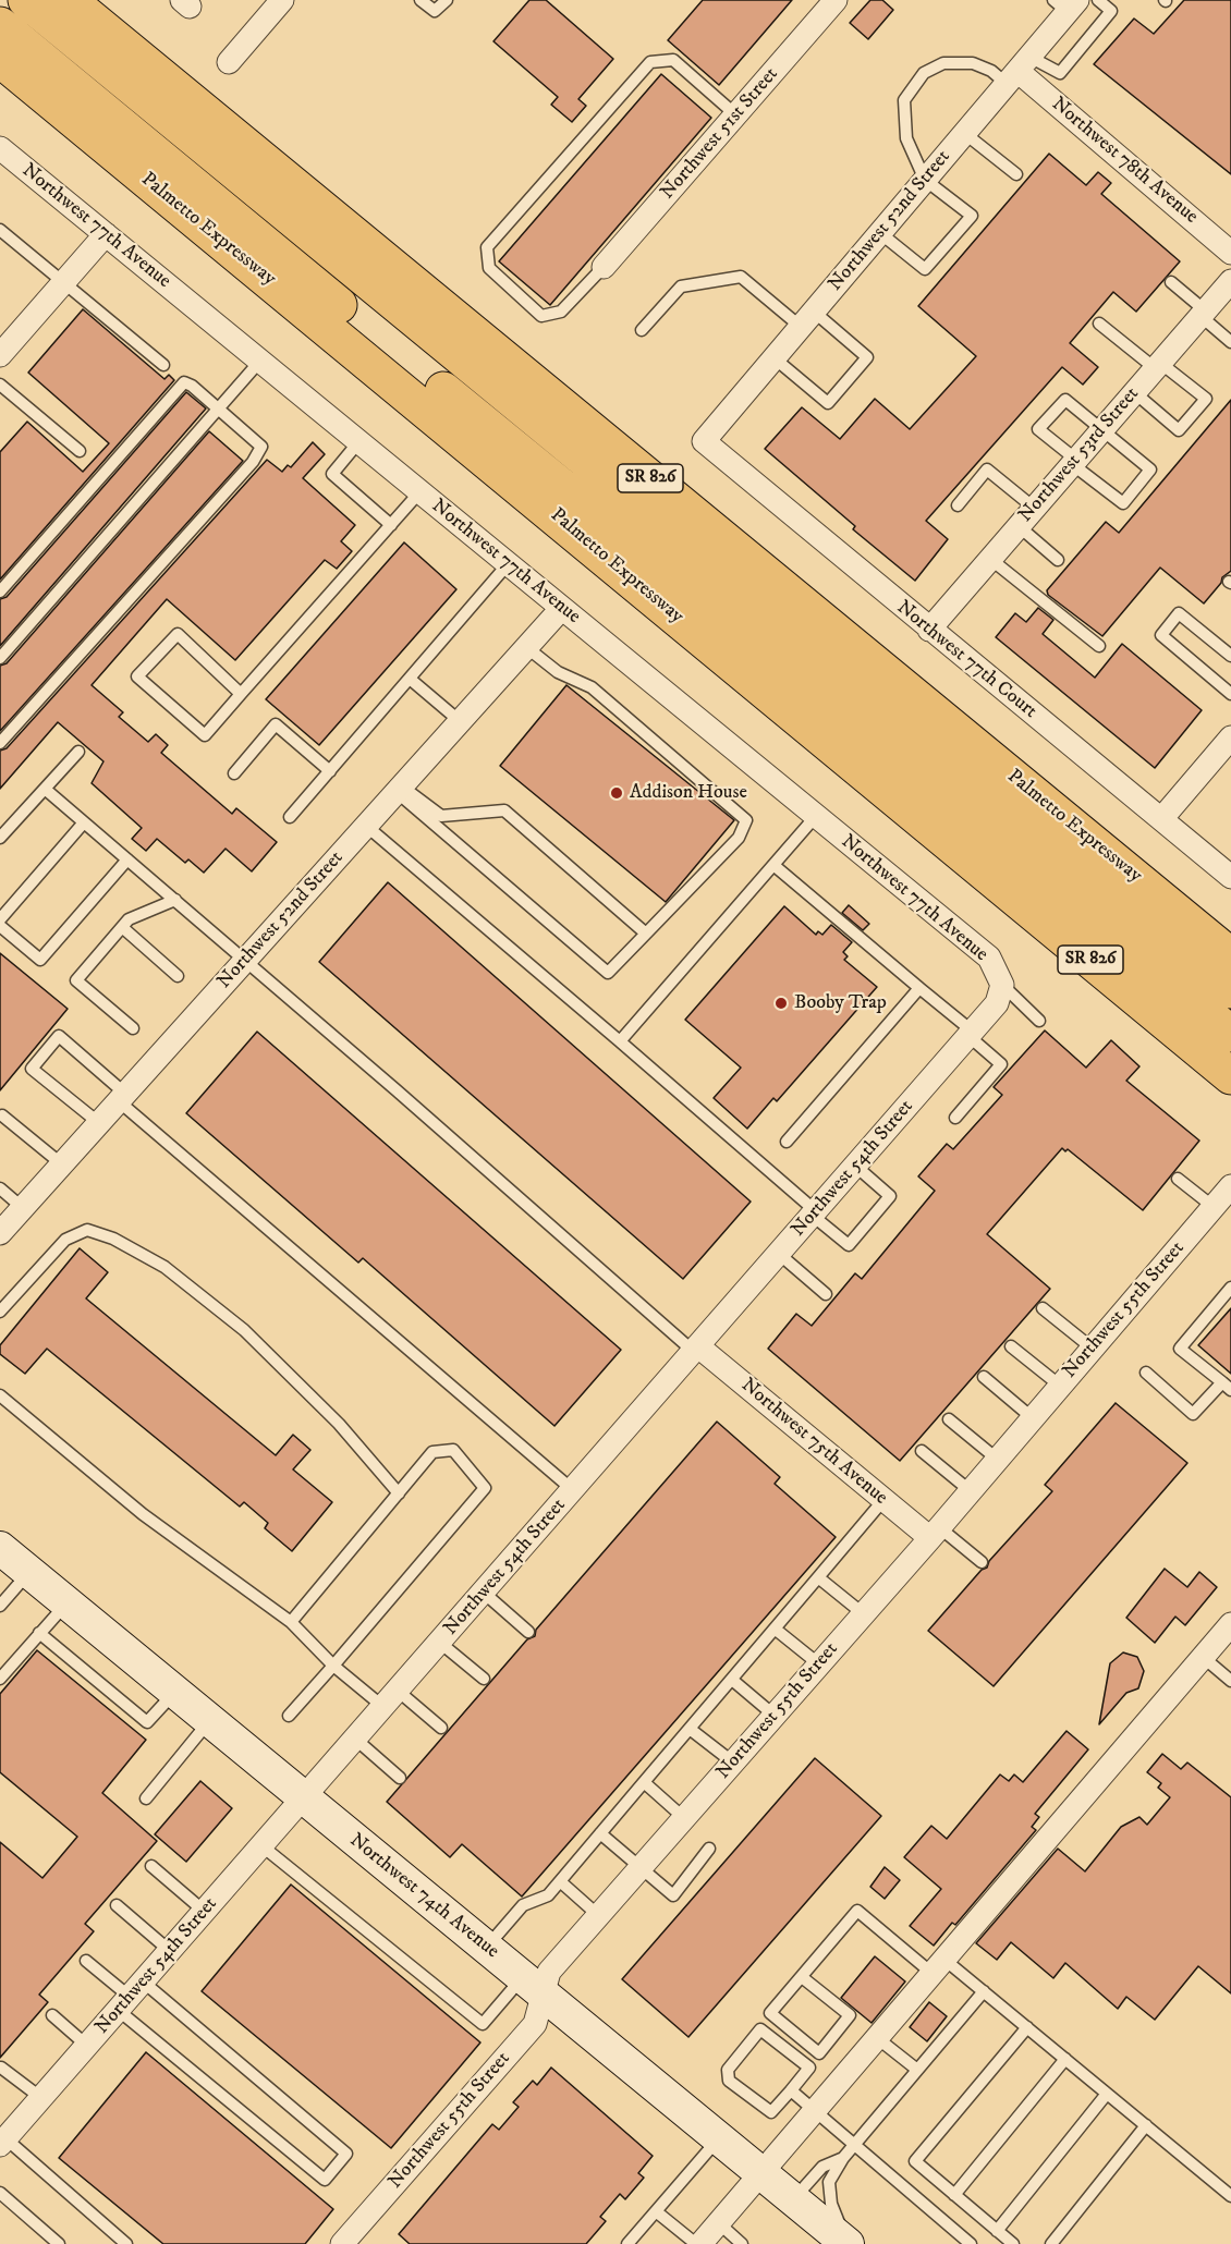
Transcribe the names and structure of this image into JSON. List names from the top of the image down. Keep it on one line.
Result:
{"streets":{"highway":["Palmetto Expressway","SR 826"],"street":["Northwest 51st Street","Northwest 78th Avenue","Northwest 52nd Street","Northwest 77th Avenue","Northwest 53rd Street","Northwest 77th Court","Northwest 54th Street","Northwest 55th Street","Northwest 75th Avenue","Northwest 74th Avenue"]},"crossings":[["Northwest 78th Avenue","Northwest 52nd Street"],["Northwest 52nd Street","Northwest 77th Avenue"],["Northwest 52nd Street","Northwest 77th Court"],["Northwest 77th Avenue","Northwest 54th Street"],["Northwest 53rd Street","Northwest 77th Court"],["Northwest 54th Street","Northwest 75th Avenue"],["Northwest 54th Street","Northwest 74th Avenue"],["Northwest 55th Street","Northwest 75th Avenue"],["Northwest 55th Street","Northwest 74th Avenue"]],"places":["Addison House","Booby Trap"]}
